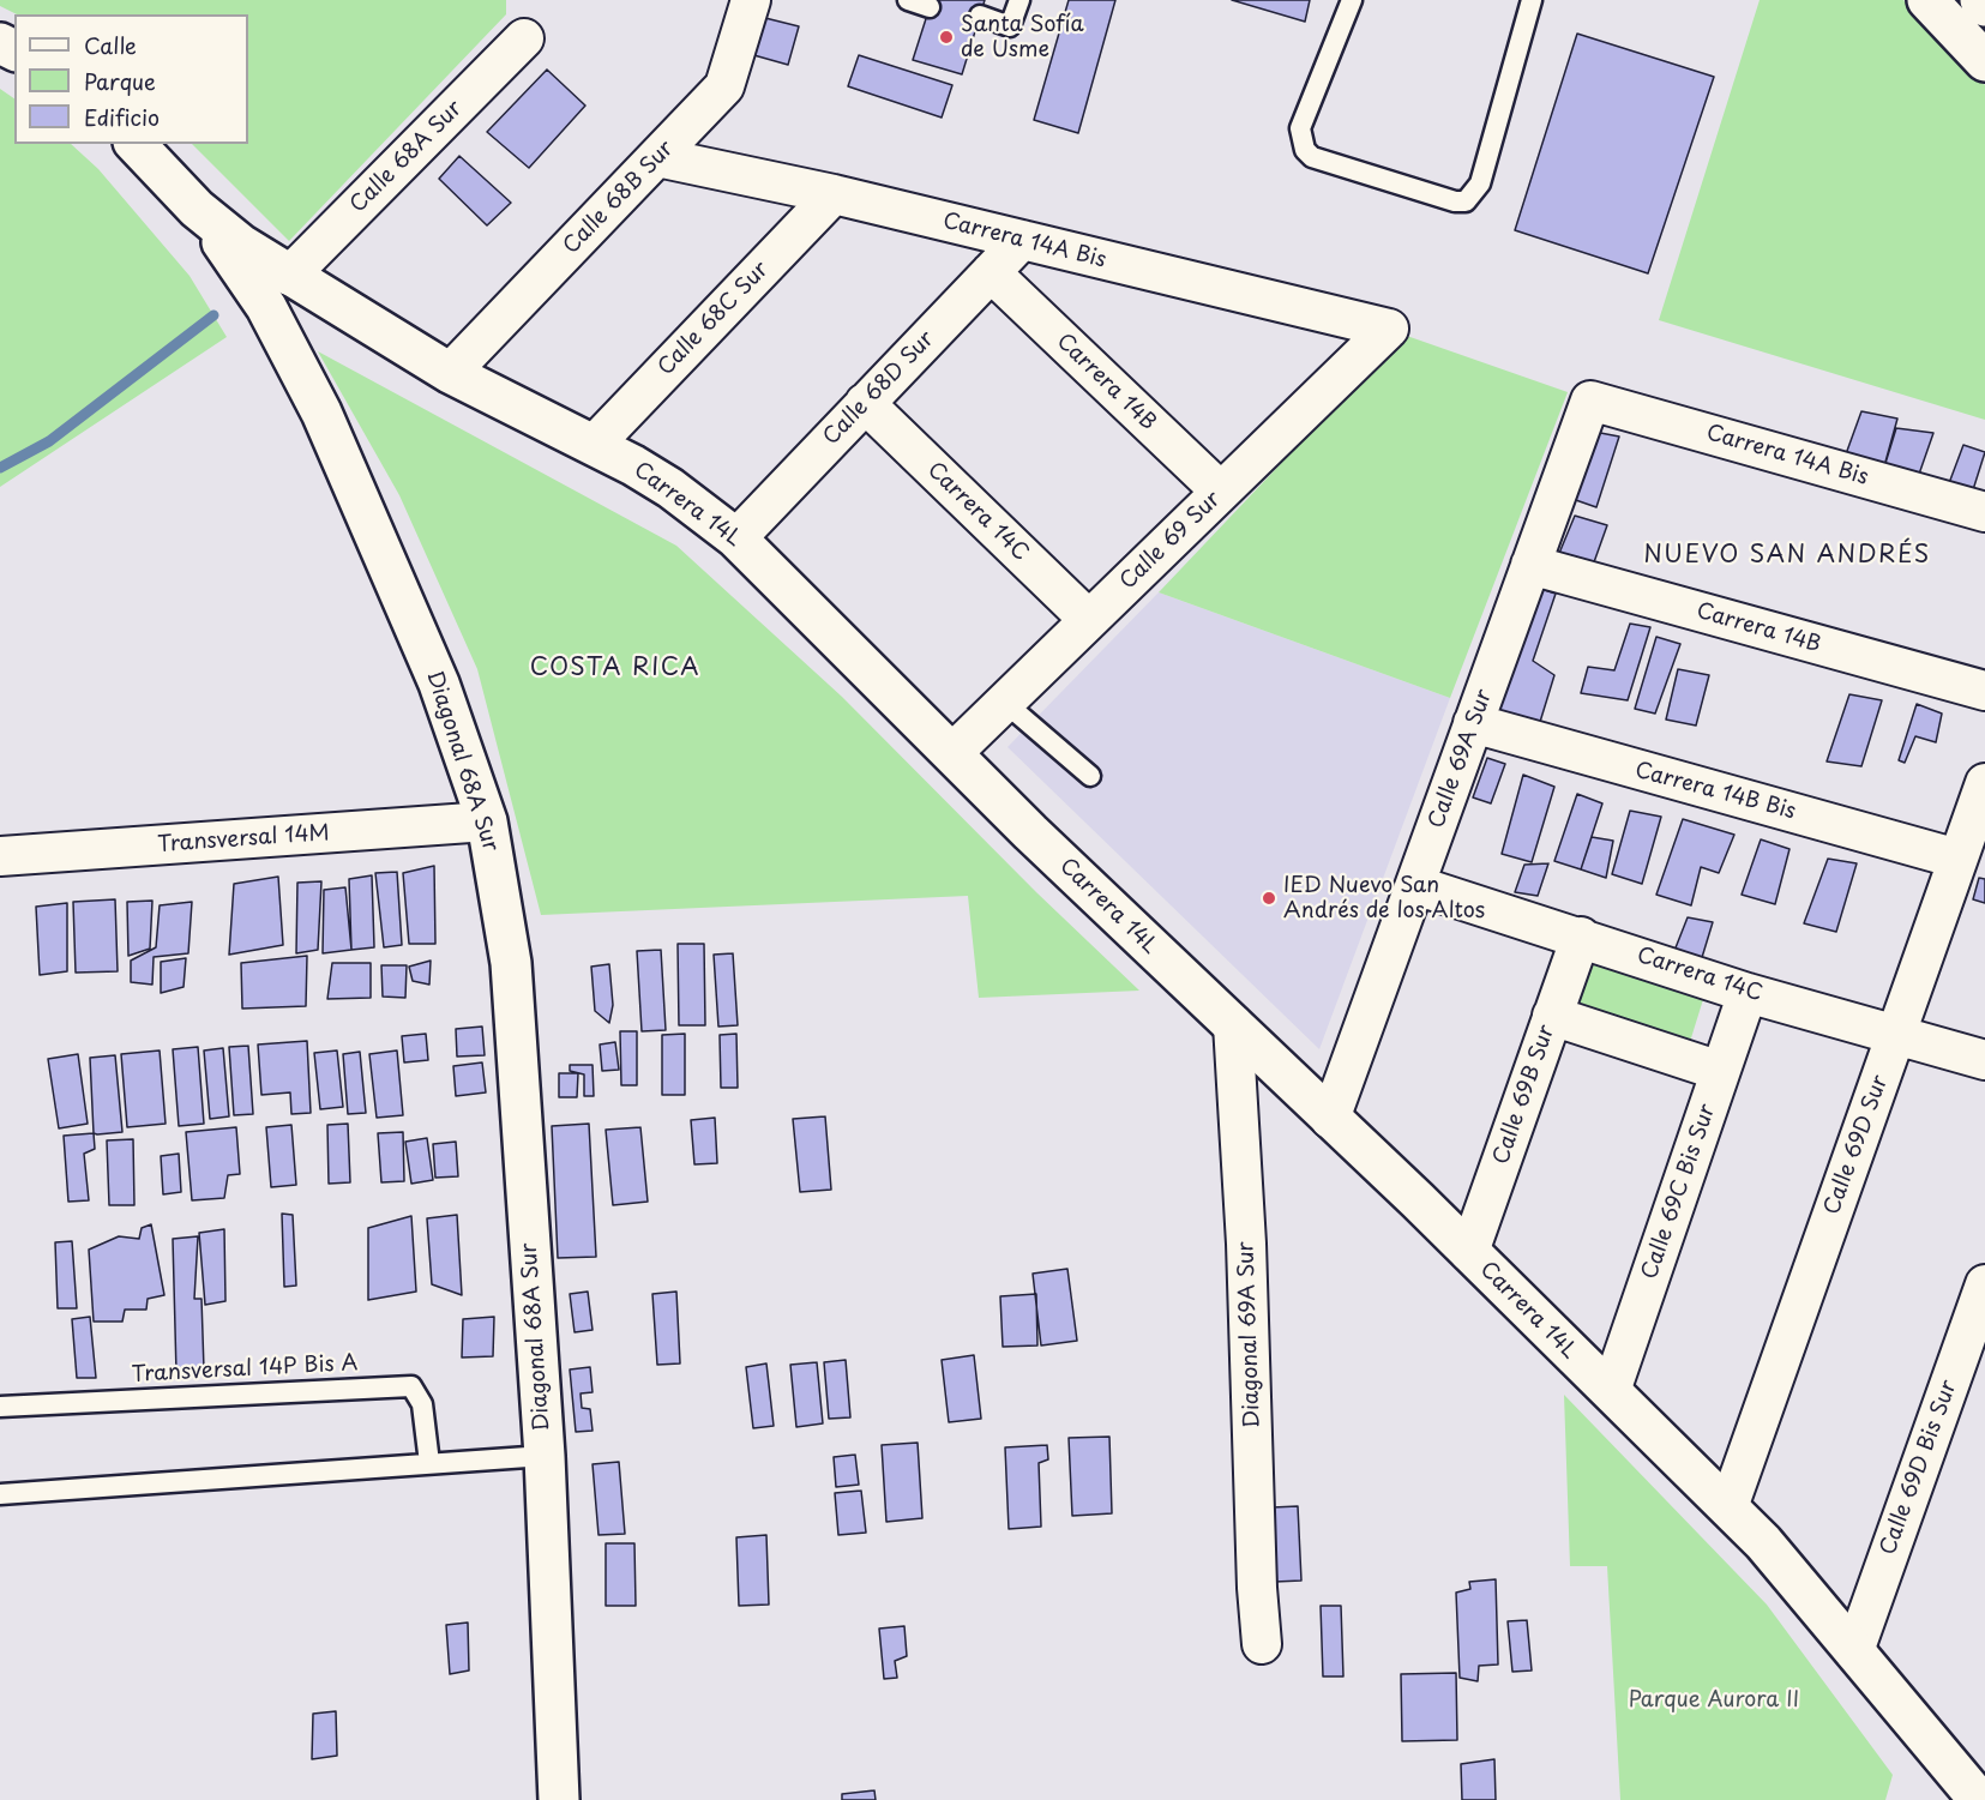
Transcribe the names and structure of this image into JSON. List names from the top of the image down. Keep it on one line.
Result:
{"streets":{"street":["Calle 68A Sur","Calle 68B Sur","Carrera 14A Bis","Calle 68C Sur","Carrera 14B","Calle 68D Sur","Carrera 14L","Carrera 14C","Calle 69 Sur","Calle 69A Sur","Diagonal 68A Sur","Carrera 14B Bis","Transversal 14M","Calle 69B Sur","Calle 69D Sur","Calle 69C Bis Sur","Diagonal 69A Sur","Calle 69D Bis Sur"],"lane":["Transversal 14P Bis A"]},"crossings":[["Calle 68A Sur","Carrera 14L"],["Calle 68B Sur","Carrera 14A Bis"],["Calle 68B Sur","Carrera 14L"],["Carrera 14A Bis","Calle 68C Sur"],["Carrera 14A Bis","Calle 68D Sur"],["Carrera 14A Bis","Calle 69 Sur"],["Carrera 14A Bis","Calle 69A Sur"],["Calle 68C Sur","Carrera 14L"],["Carrera 14B","Calle 68D Sur"],["Carrera 14B","Calle 69 Sur"],["Carrera 14B","Calle 69A Sur"],["Calle 68D Sur","Carrera 14L"],["Calle 68D Sur","Carrera 14C"],["Carrera 14L","Calle 69 Sur"],["Carrera 14L","Calle 69A Sur"],["Carrera 14L","Diagonal 68A Sur"],["Carrera 14L","Calle 69B Sur"],["Carrera 14L","Calle 69D Sur"],["Carrera 14L","Calle 69C Bis Sur"],["Carrera 14L","Diagonal 69A Sur"],["Carrera 14L","Calle 69D Bis Sur"],["Carrera 14C","Calle 69 Sur"],["Carrera 14C","Calle 69A Sur"],["Carrera 14C","Calle 69B Sur"],["Carrera 14C","Calle 69D Sur"],["Carrera 14C","Calle 69C Bis Sur"],["Calle 69A Sur","Carrera 14B Bis"],["Diagonal 68A Sur","Transversal 14M"],["Carrera 14B Bis","Calle 69D Sur"]],"districts":["NUEVO SAN ANDRÉS","COSTA RICA"],"parks":["Parque Aurora II"],"places":["Santa Sofía de Usme","IED Nuevo San Andrés de los Altos"],"legend":["Calle","Parque","Edificio"]}
